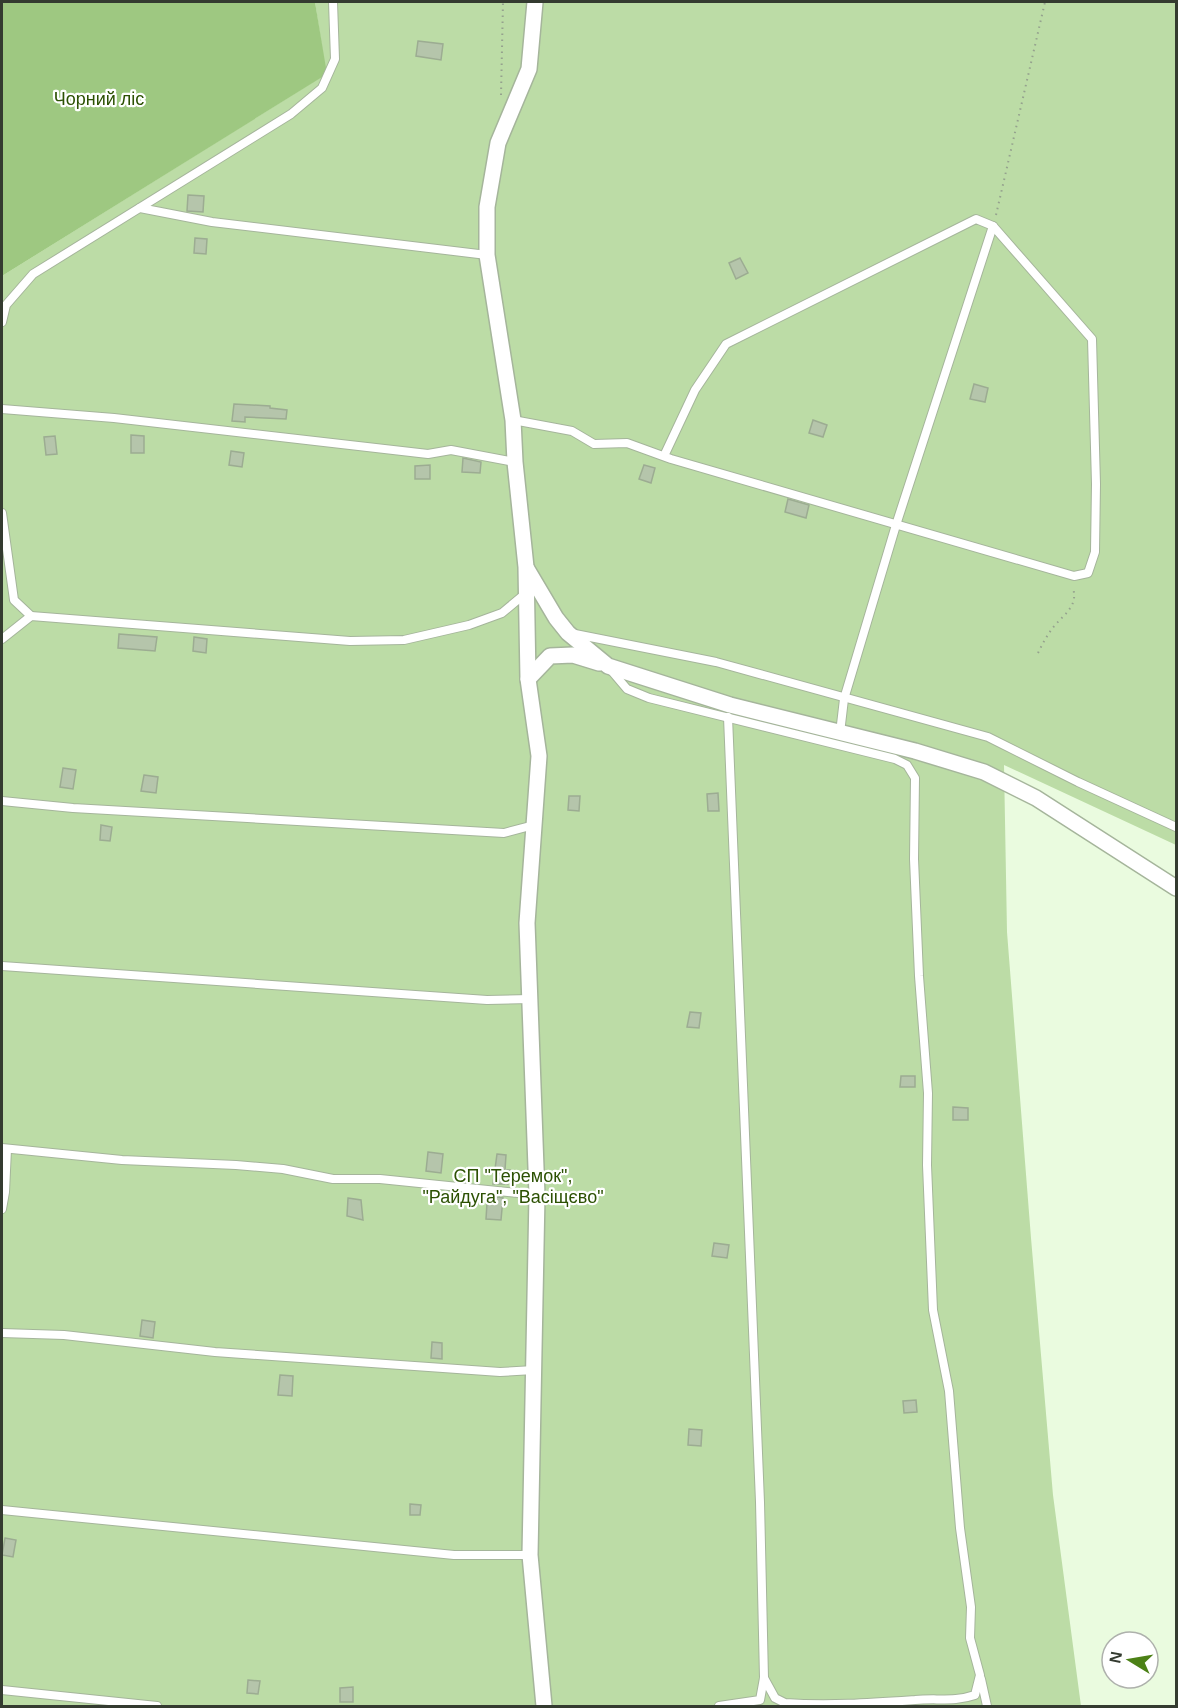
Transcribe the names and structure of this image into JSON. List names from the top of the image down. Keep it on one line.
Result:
{"parks":["Чорний ліс","СП \"Теремок\", \"Райдуга\", \"Васіщєво\""],"north":"left"}
